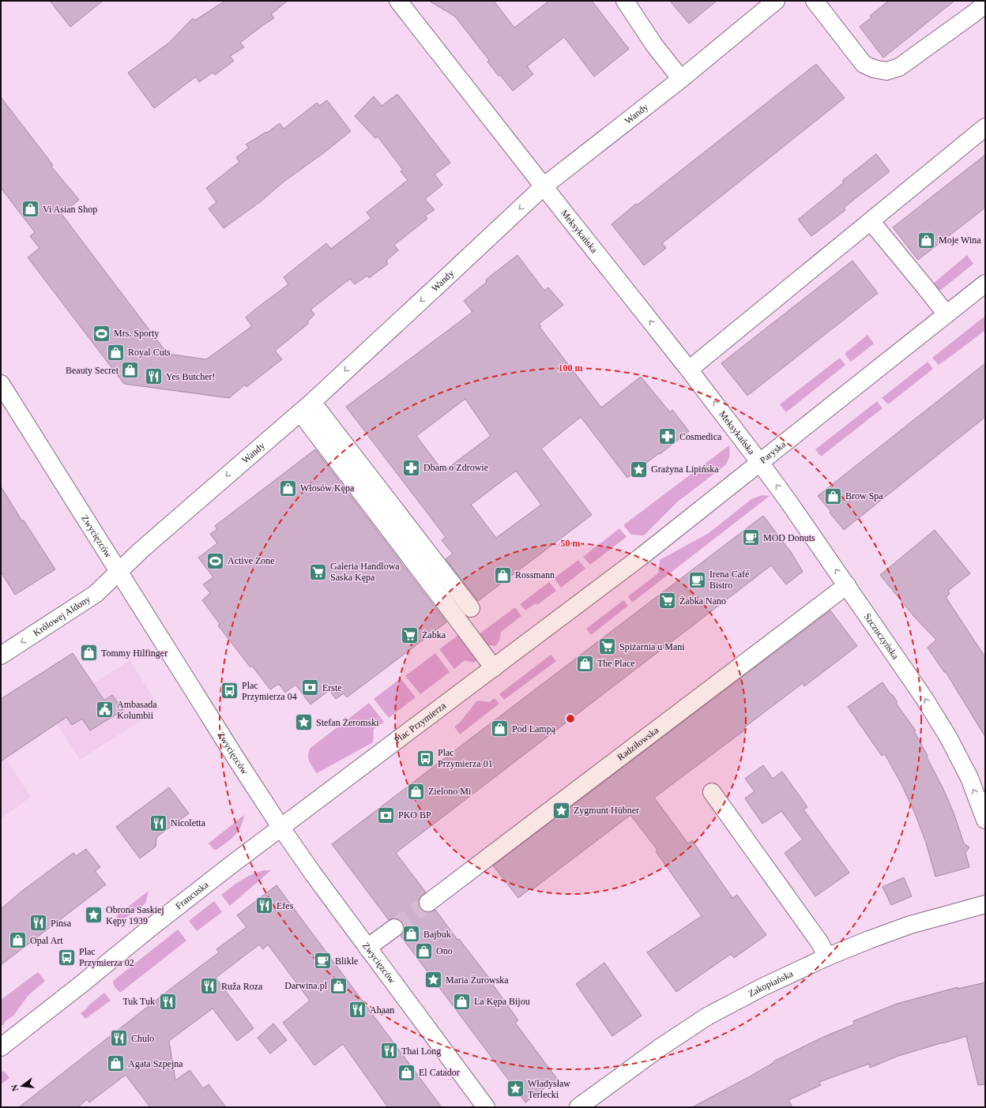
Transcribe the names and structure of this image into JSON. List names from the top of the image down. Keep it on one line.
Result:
{"streets":{"street":["Wandy","Meksykańska","Paryska","Zwycięzców","Królowej Aldony","Szczuczyńska","Plac Przymierza","Radziłowska","Francuska","Zakopiańska"]},"crossings":[["Wandy","Meksykańska"],["Wandy","Zwycięzców"],["Wandy","Królowej Aldony"],["Meksykańska","Paryska"],["Meksykańska","Szczuczyńska"],["Paryska","Szczuczyńska"],["Paryska","Plac Przymierza"],["Zwycięzców","Królowej Aldony"],["Zwycięzców","Plac Przymierza"],["Zwycięzców","Francuska"],["Szczuczyńska","Radziłowska"],["Plac Przymierza","Francuska"]],"one_way":["Wandy","Meksykańska","Królowej Aldony","Szczuczyńska"],"places":{"shop":["Vi Asian Shop","Moje Wina","Royal Cuts","Beauty Secret","Włosów Kępa","Brow Spa","Rossmann","Tommy Hilfinger","The Place","Pod Lampą","Zielono Mi","Bajbuk","Opal Art","Ono","Darwina.pl","La Kępa Bijou","Agata Szpejna","El Catador"],"sports":["Mrs. Sporty","Active Zone"],"restaurant":["Yes Butcher!","Nicoletta","Efes","Pinsa","Ruža Roza","Tuk Tuk","Ahaan","Chulo","Thai Long"],"pharmacy":["Cosmedica","Dbam o Zdrowie"],"place":["Grażyna Lipińska","Stefan Żeromski","Zygmunt Hübner","Obrona Saskiej Kępy 1939","Maria Żurowska","Władysław Terlecki"],"cafe":["MOD Donuts","Irena Café Bistro","Blikle"],"supermarket":["Galeria Handlowa Saska Kępa","Żabka Nano","Żabka","Spiżarnia u Mani"],"bank":["Erste","PKO BP"],"bus stop":["Plac Przymierza 04","Plac Przymierza 01","Plac Przymierza 02"],"public building":["Ambasada Kolumbii"]},"north":"left","rings":["100 m","50 m"]}
